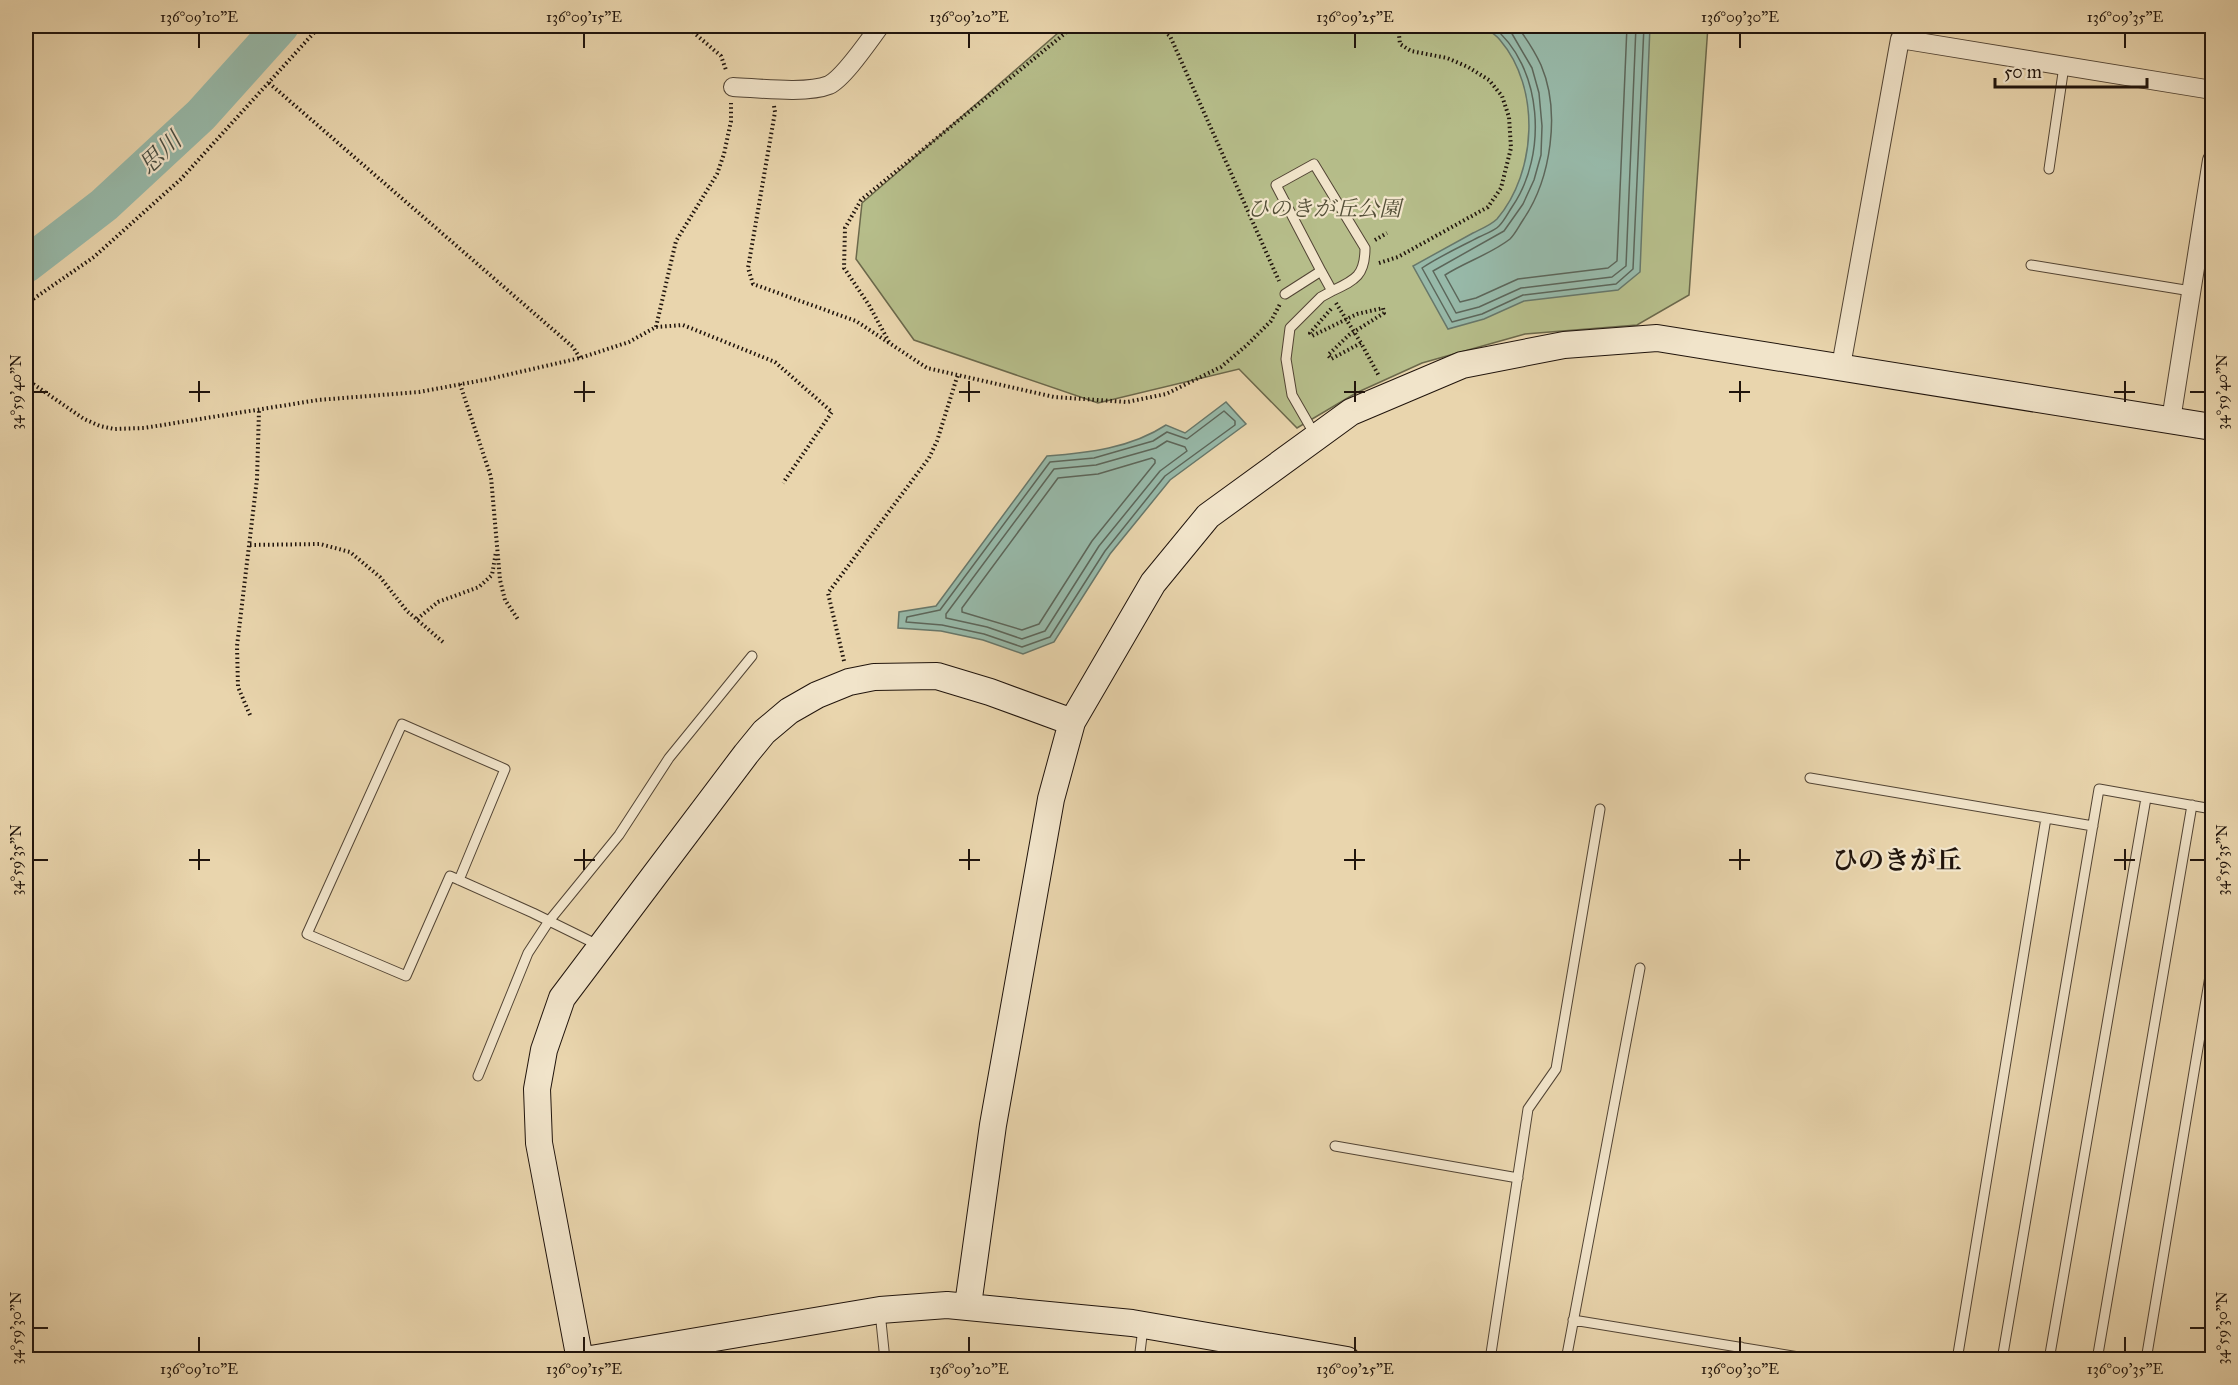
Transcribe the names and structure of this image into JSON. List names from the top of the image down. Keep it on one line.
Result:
{"districts":["ひのきが丘"],"water":["思川"],"parks":["ひのきが丘公園"],"scale_bar":"50 m","coordinates":["136°09'10\"E","136°09'15\"E","136°09'20\"E","136°09'25\"E","136°09'30\"E","136°09'35\"E","34°59'40\"N","34°59'35\"N","34°59'30\"N"]}
